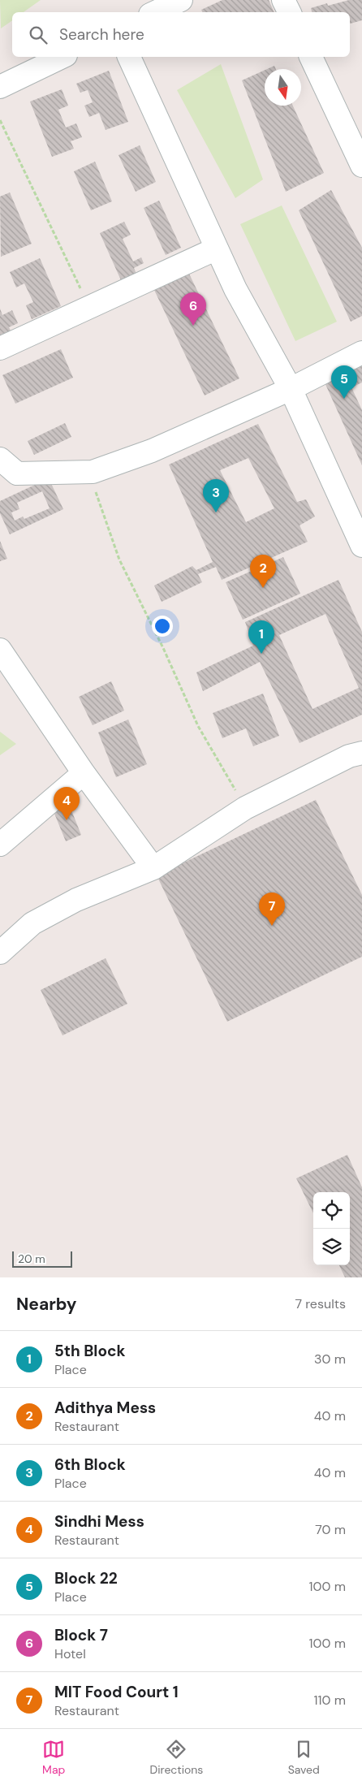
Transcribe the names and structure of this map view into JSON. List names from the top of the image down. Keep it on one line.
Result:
{"scale_bar":"20 m","north":"bottom","page":{"search":"Search here","pins":["6","5","3","2","1","4","7"],"scale":"20 m","heading":["Nearby","7 results"],"list":[{"mark":"1","name":"5th Block","note":"Place","value":"30 m"},{"mark":"2","name":"Adithya Mess","note":"Restaurant","value":"40 m"},{"mark":"3","name":"6th Block","note":"Place","value":"40 m"},{"mark":"4","name":"Sindhi Mess","note":"Restaurant","value":"70 m"},{"mark":"5","name":"Block 22","note":"Place","value":"100 m"},{"mark":"6","name":"Block 7","note":"Hotel","value":"100 m"},{"mark":"7","name":"MIT Food Court 1","note":"Restaurant","value":"110 m"}],"nav":["Map","Directions","Saved"]}}
